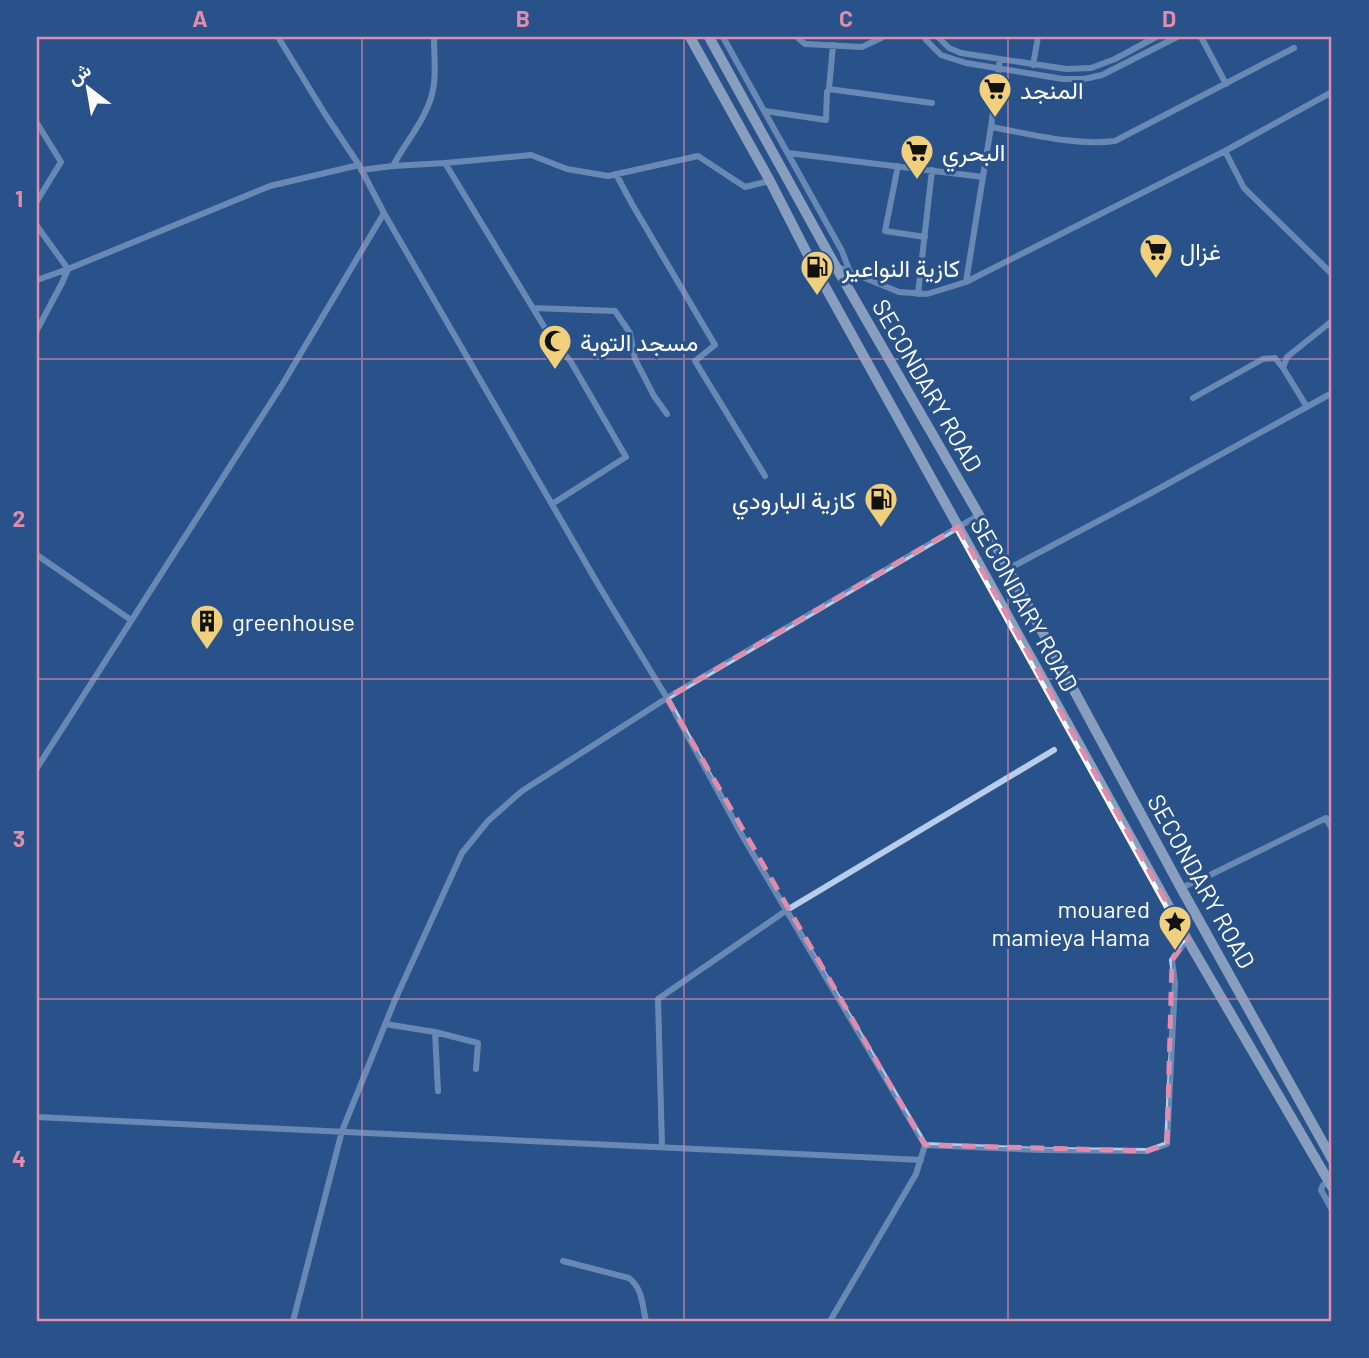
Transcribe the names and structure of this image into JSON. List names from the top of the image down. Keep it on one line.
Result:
{"streets":{"main road":["SECONDARY ROAD"]},"places":{"supermarket":["المنجد","البحري","غزال"],"fuel station":["كازية النواعير","كازية البارودي"],"mosque":["مسجد التوبة"],"building":["greenhouse"],"place":["mouared mamieya Hama"]},"north":"top left","grid":{"columns":["A","B","C","D"],"rows":["1","2","3","4"]}}
